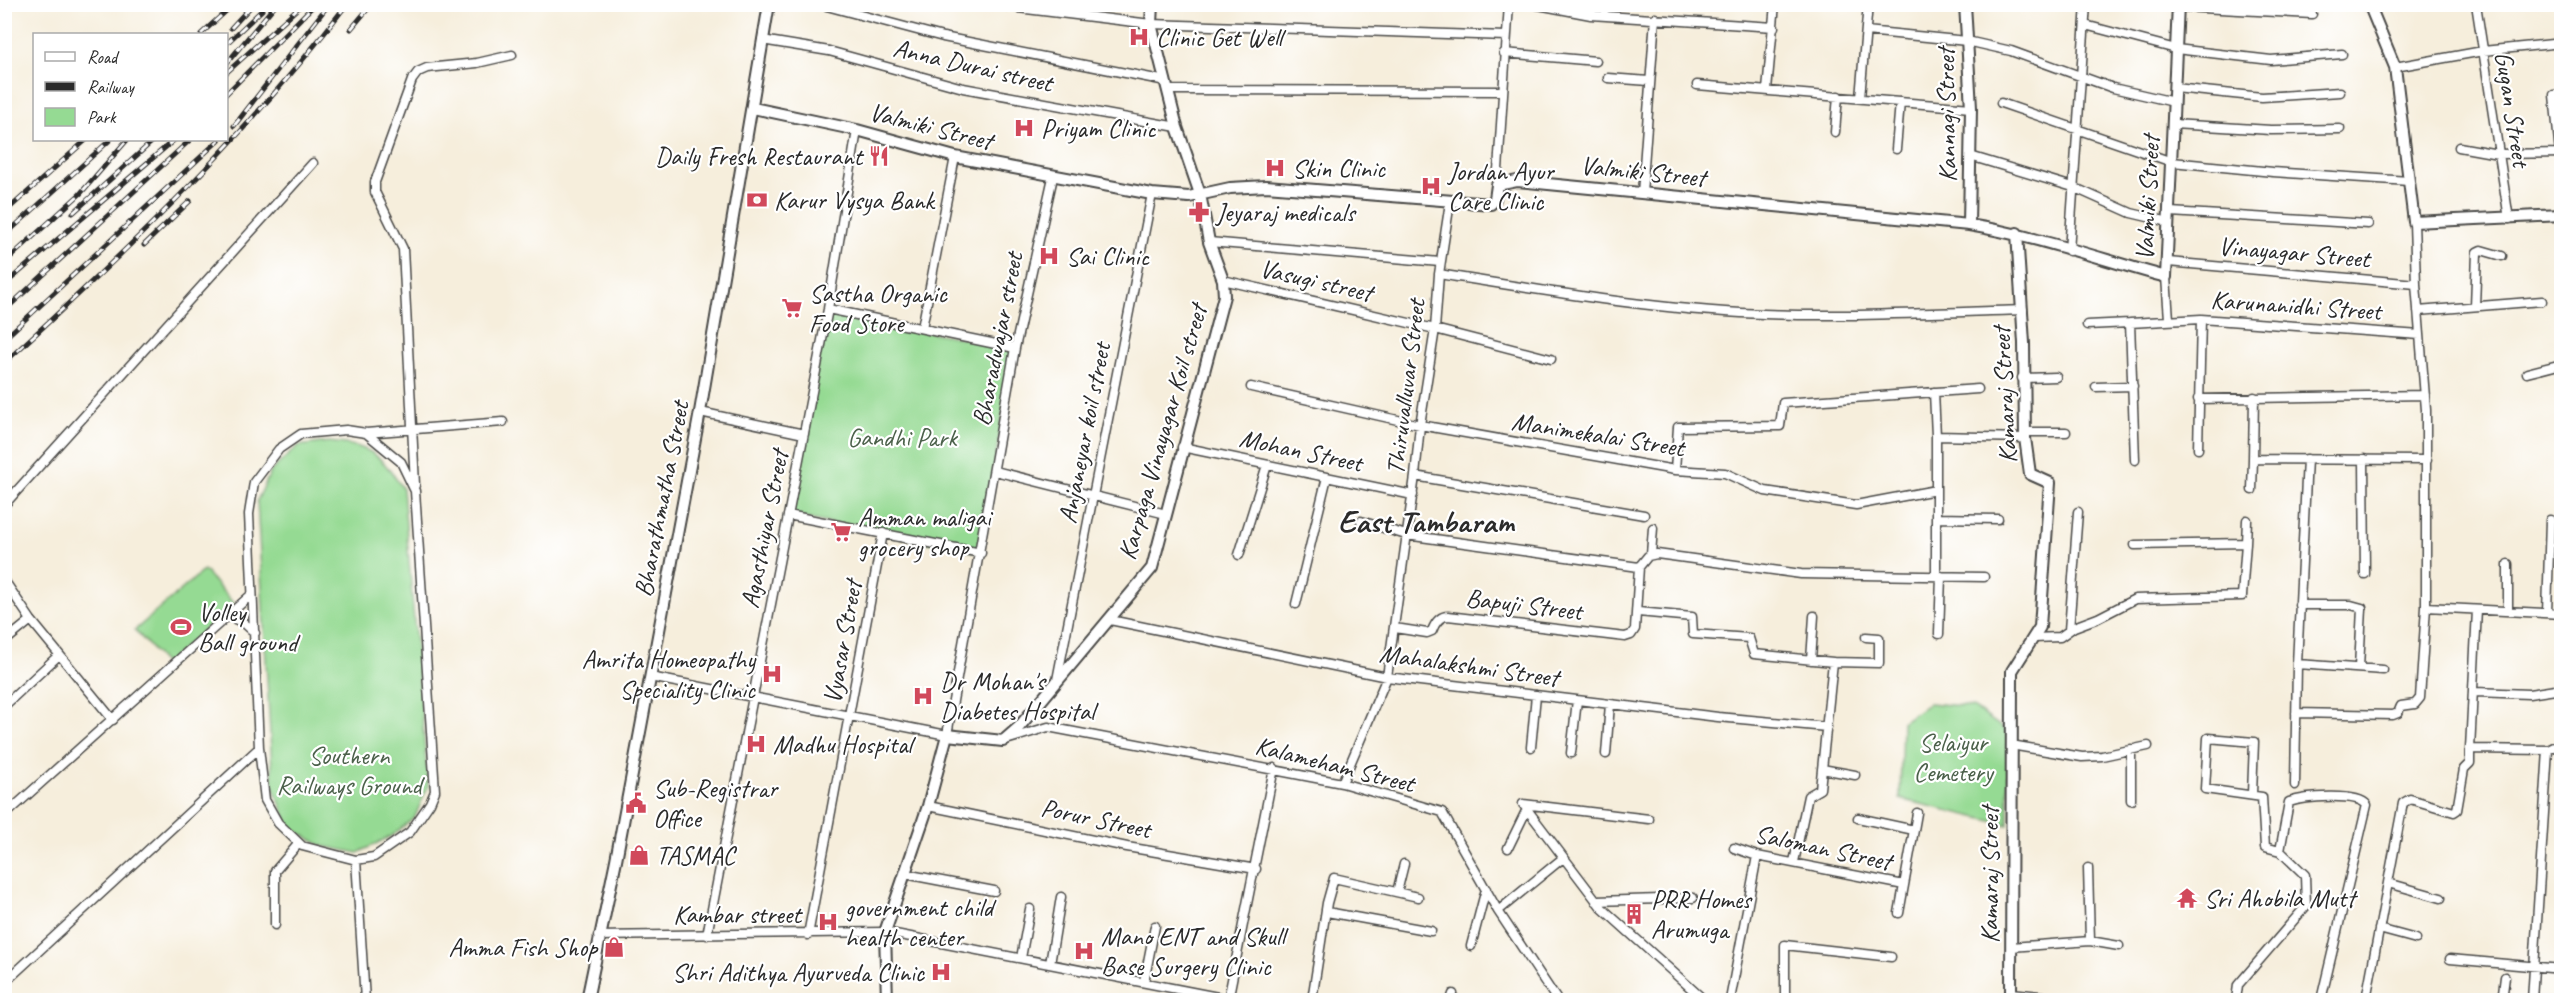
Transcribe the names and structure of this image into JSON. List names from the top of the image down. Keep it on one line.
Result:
{"streets":{"street":["Anna Durai street","Gugan Street","Kannagi Street","Valmiki Street","Vinayagar Street","Vasugi street","Karunanidhi Street","Bharadwajar street","Thiruvalluvar Street","Kamaraj Street","Karpaga Vinayagar Koil street","Anjaneyar koil street","Manimekalai Street","Mohan Street","Bharathmatha Street","Agasthiyar Street","Bapuji Street","Vyasar Street","Mahalakshmi Street","Kalameham Street","Porur Street","Saloman Street","Kambar street"]},"crossings":[["Anna Durai street","Karpaga Vinayagar Koil street"],["Anna Durai street","Bharathmatha Street"],["Kannagi Street","Valmiki Street"],["Valmiki Street","Vinayagar Street"],["Valmiki Street","Bharadwajar street"],["Valmiki Street","Thiruvalluvar Street"],["Valmiki Street","Kamaraj Street"],["Valmiki Street","Karpaga Vinayagar Koil street"],["Valmiki Street","Anjaneyar koil street"],["Valmiki Street","Bharathmatha Street"],["Valmiki Street","Agasthiyar Street"],["Vasugi street","Thiruvalluvar Street"],["Vasugi street","Karpaga Vinayagar Koil street"],["Bharadwajar street","Porur Street"],["Bharadwajar street","Kambar street"],["Thiruvalluvar Street","Manimekalai Street"],["Thiruvalluvar Street","Mohan Street"],["Thiruvalluvar Street","Bapuji Street"],["Thiruvalluvar Street","Mahalakshmi Street"],["Thiruvalluvar Street","Kalameham Street"],["Karpaga Vinayagar Koil street","Anjaneyar koil street"],["Karpaga Vinayagar Koil street","Mohan Street"],["Karpaga Vinayagar Koil street","Mahalakshmi Street"],["Karpaga Vinayagar Koil street","Kalameham Street"],["Bharathmatha Street","Kambar street"],["Agasthiyar Street","Kambar street"],["Vyasar Street","Kambar street"]],"districts":["East Tambaram"],"parks":["Gandhi Park","Selaiyur Cemetery","Southern Railways Ground"],"places":{"hospital":["Clinic Get Well","Priyam Clinic","Skin Clinic","Jordan Ayur Care Clinic","Sai Clinic","Amrita Homeopathy Speciality Clinic","Dr Mohan's Diabetes Hospital","Madhu Hospital","government child health center","Mano ENT and Skull Base Surgery Clinic","Shri Adithya Ayurveda Clinic"],"restaurant":["Daily Fresh Restaurant"],"bank":["Karur Vysya Bank"],"pharmacy":["Jeyaraj medicals"],"supermarket":["Sastha Organic Food Store","Amman maligai grocery shop"],"sports":["Volley Ball ground"],"public building":["Sub-Registrar Office"],"shop":["TASMAC","Amma Fish Shop"],"temple":["Sri Ahobila Mutt"],"building":["PRR Homes Arumuga"]},"legend":["Road","Railway","Park"]}
